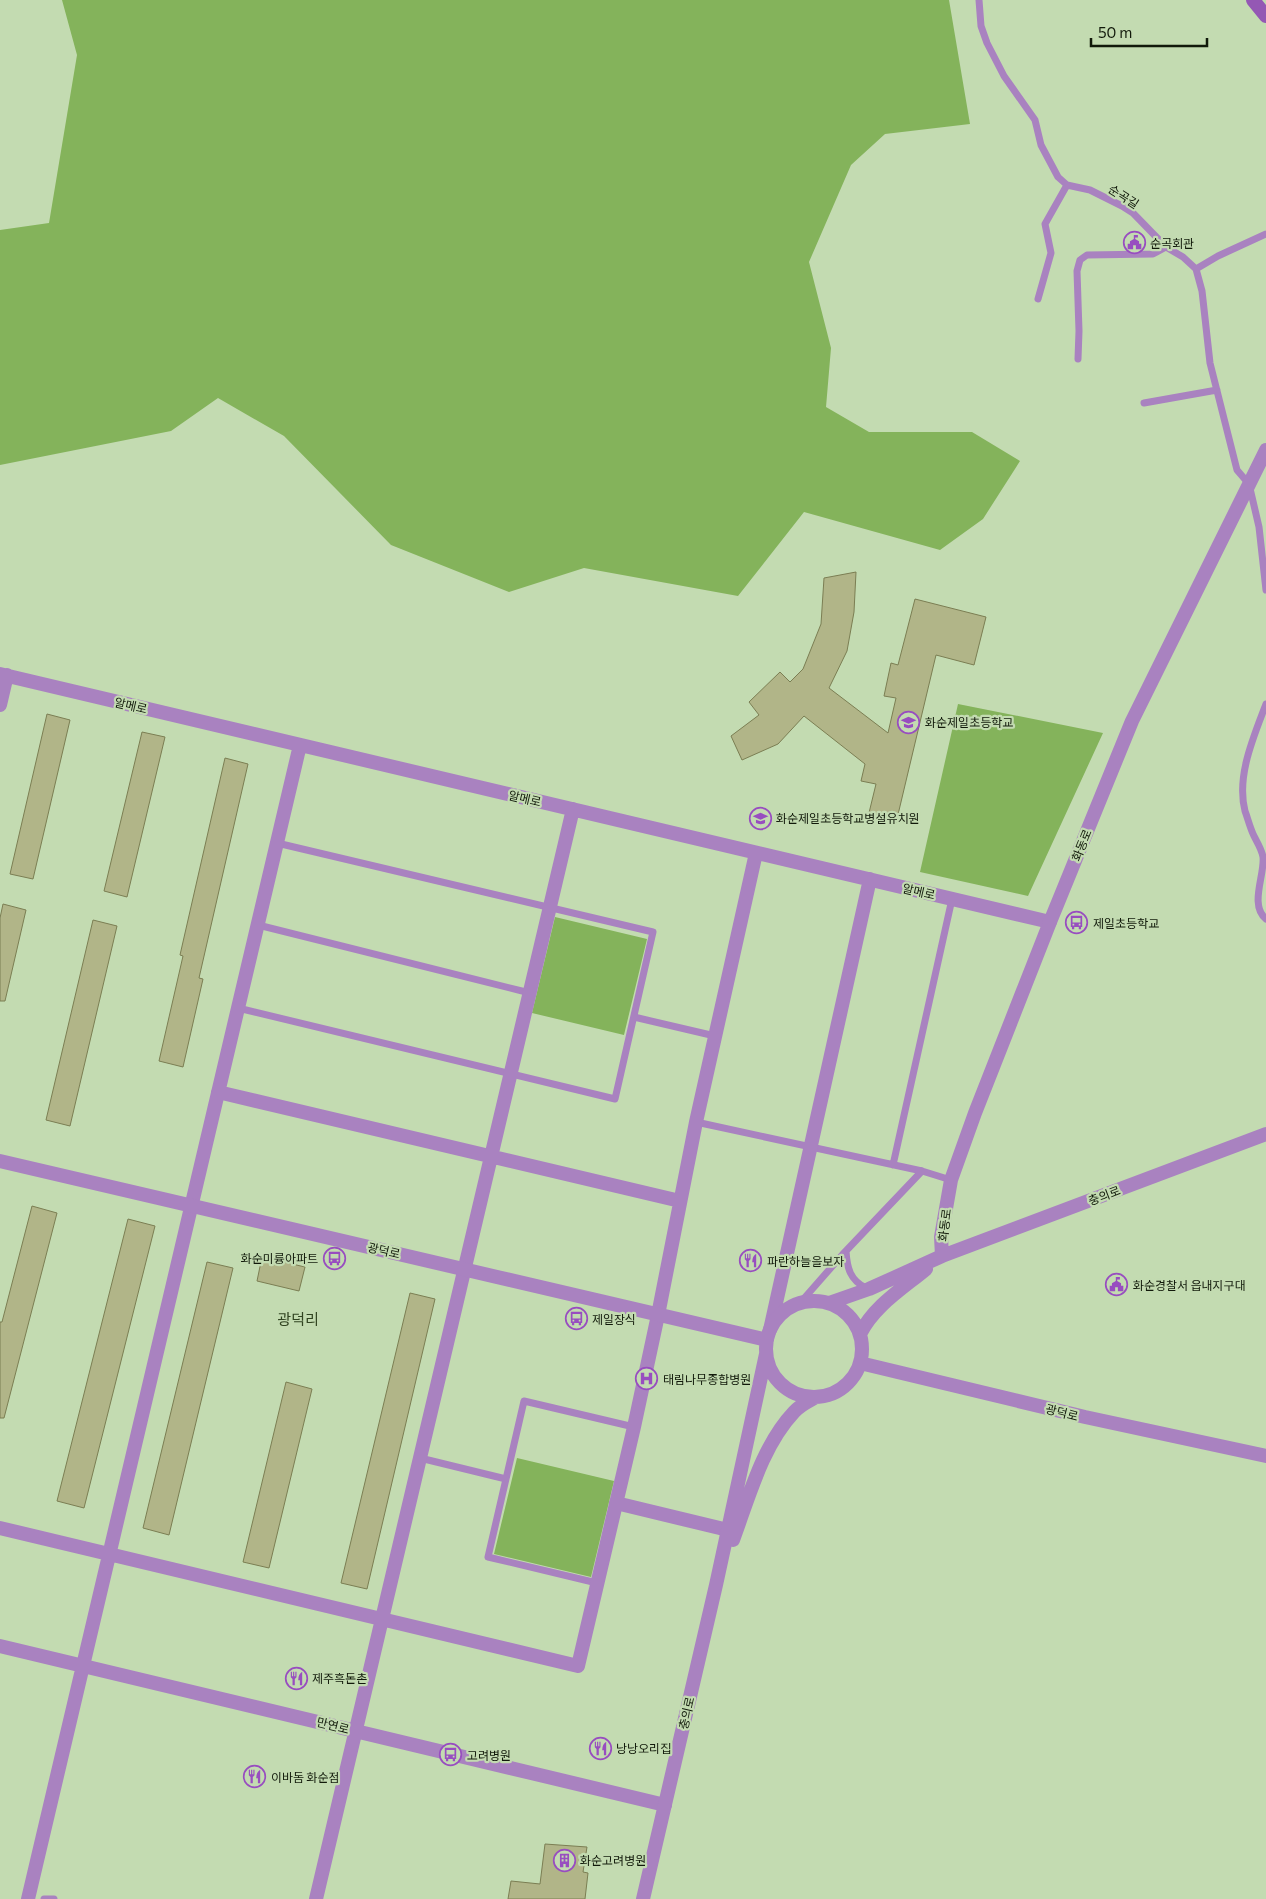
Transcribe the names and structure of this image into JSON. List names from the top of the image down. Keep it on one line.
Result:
{"streets":{"street":["알메로","화동로","충의로","광덕로","만연로"],"lane":["순곡길"]},"crossings":[["알메로","화동로"],["알메로","충의로"],["화동로","충의로"],["충의로","광덕로"],["충의로","만연로"]],"districts":["광덕리"],"places":{"public building":["순곡회관","화순경찰서 읍내지구대"],"school or university":["화순제일초등학교","화순제일초등학교병설유치원"],"bus stop":["제일초등학교","화순미륭아파트","제일장식","고려병원"],"restaurant":["파란하늘을보자","제주흑돈촌","낭낭오리집","이바돔 화순점"],"hospital":["태림나무종합병원"],"building":["화순고려병원"]},"scale_bar":"50 m"}
